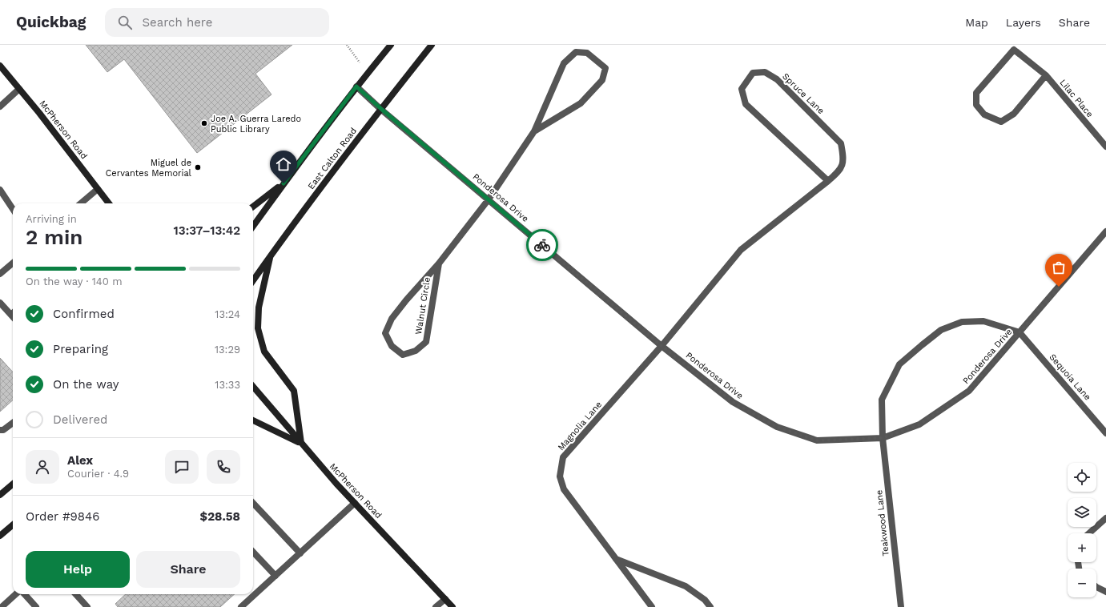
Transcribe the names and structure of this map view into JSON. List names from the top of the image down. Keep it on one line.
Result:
{"streets":{"main road":["McPherson Road","East Calton Road"],"street":["Spruce Lane","Lilac Place","Ponderosa Drive","Walnut Circle","Sequoia Lane","Magnolia Lane","Teakwood Lane"]},"crossings":[["Spruce Lane","Ponderosa Drive"],["Spruce Lane","Magnolia Lane"],["East Calton Road","Ponderosa Drive"],["Ponderosa Drive","Walnut Circle"],["Ponderosa Drive","Sequoia Lane"],["Ponderosa Drive","Magnolia Lane"],["Ponderosa Drive","Teakwood Lane"],["Sequoia Lane","Teakwood Lane"]],"places":["Joe A. Guerra Laredo Public Library","Miguel de Cervantes Memorial"],"page":{"header":"Quickbag","search":"Search here","nav":["Map","Layers","Share"],"heading":["2 min","Arriving in","13:37–13:42"],"panel":["Alex","Courier · 4.9","Order #9846","$28.58"],"bar":"On the way · 140 m","list":[["Confirmed","13:24"],["Preparing","13:29"],["On the way","13:33"],"Delivered"],"map_buttons":["+","−"],"buttons":["Help","Share"]}}
